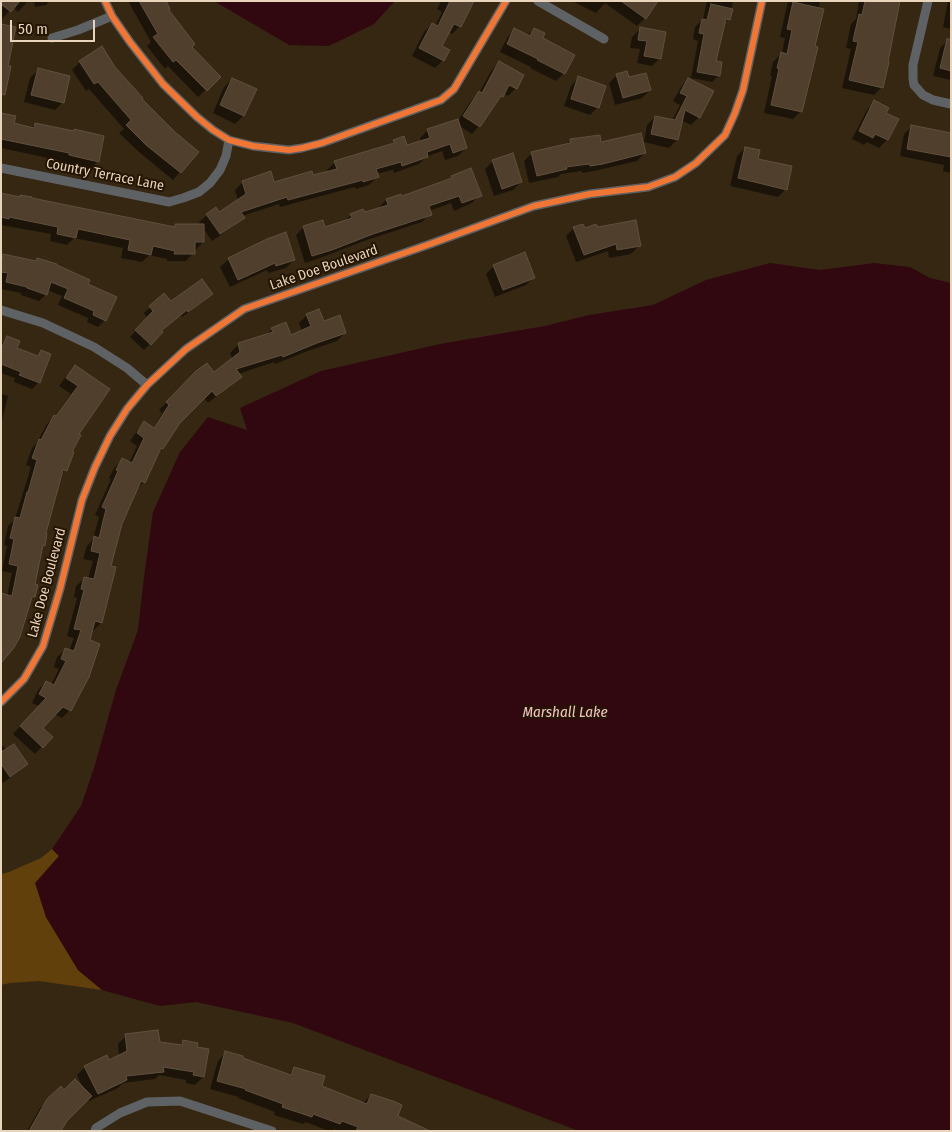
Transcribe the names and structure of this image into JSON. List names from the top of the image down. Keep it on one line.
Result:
{"streets":{"street":["Country Terrace Lane","Lake Doe Boulevard"]},"water":["Marshall Lake"],"scale_bar":"50 m"}
